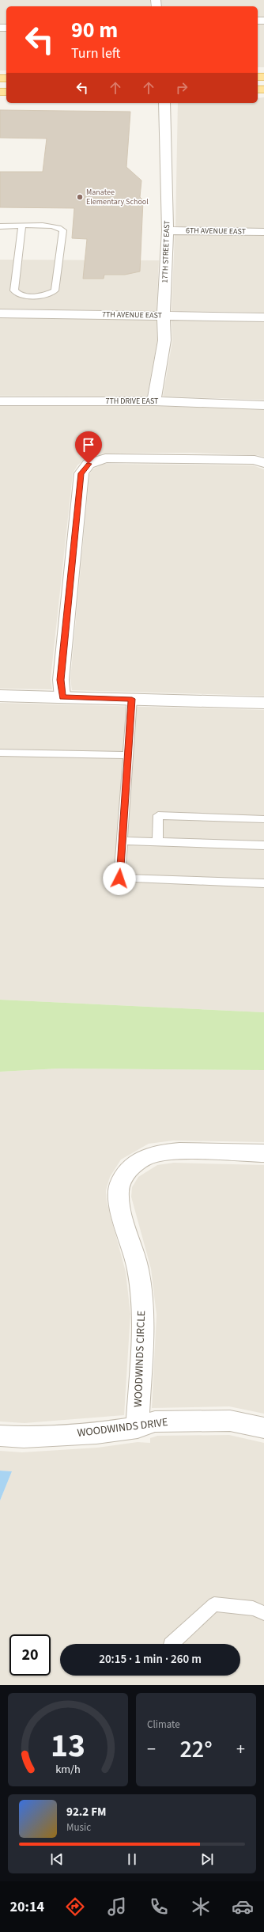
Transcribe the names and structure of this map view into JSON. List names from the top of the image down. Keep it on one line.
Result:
{"streets":{"street":["6TH AVENUE EAST","17TH STREET EAST","7TH AVENUE EAST","7TH DRIVE EAST","WOODWINDS CIRCLE","WOODWINDS DRIVE"]},"crossings":[["6TH AVENUE EAST","17TH STREET EAST"],["17TH STREET EAST","7TH AVENUE EAST"],["17TH STREET EAST","7TH DRIVE EAST"],["WOODWINDS CIRCLE","WOODWINDS DRIVE"]],"places":["Manatee Elementary School"],"page":{"turn":["90 m","Turn left"],"limit":"20","trip":"20:15 · 1 min · 260 m","tile":"Climate","heat":["−","22°","+"],"song":["92.2 FM","Music"],"tabs":"20:14","gauge":["13","km/h"]}}
